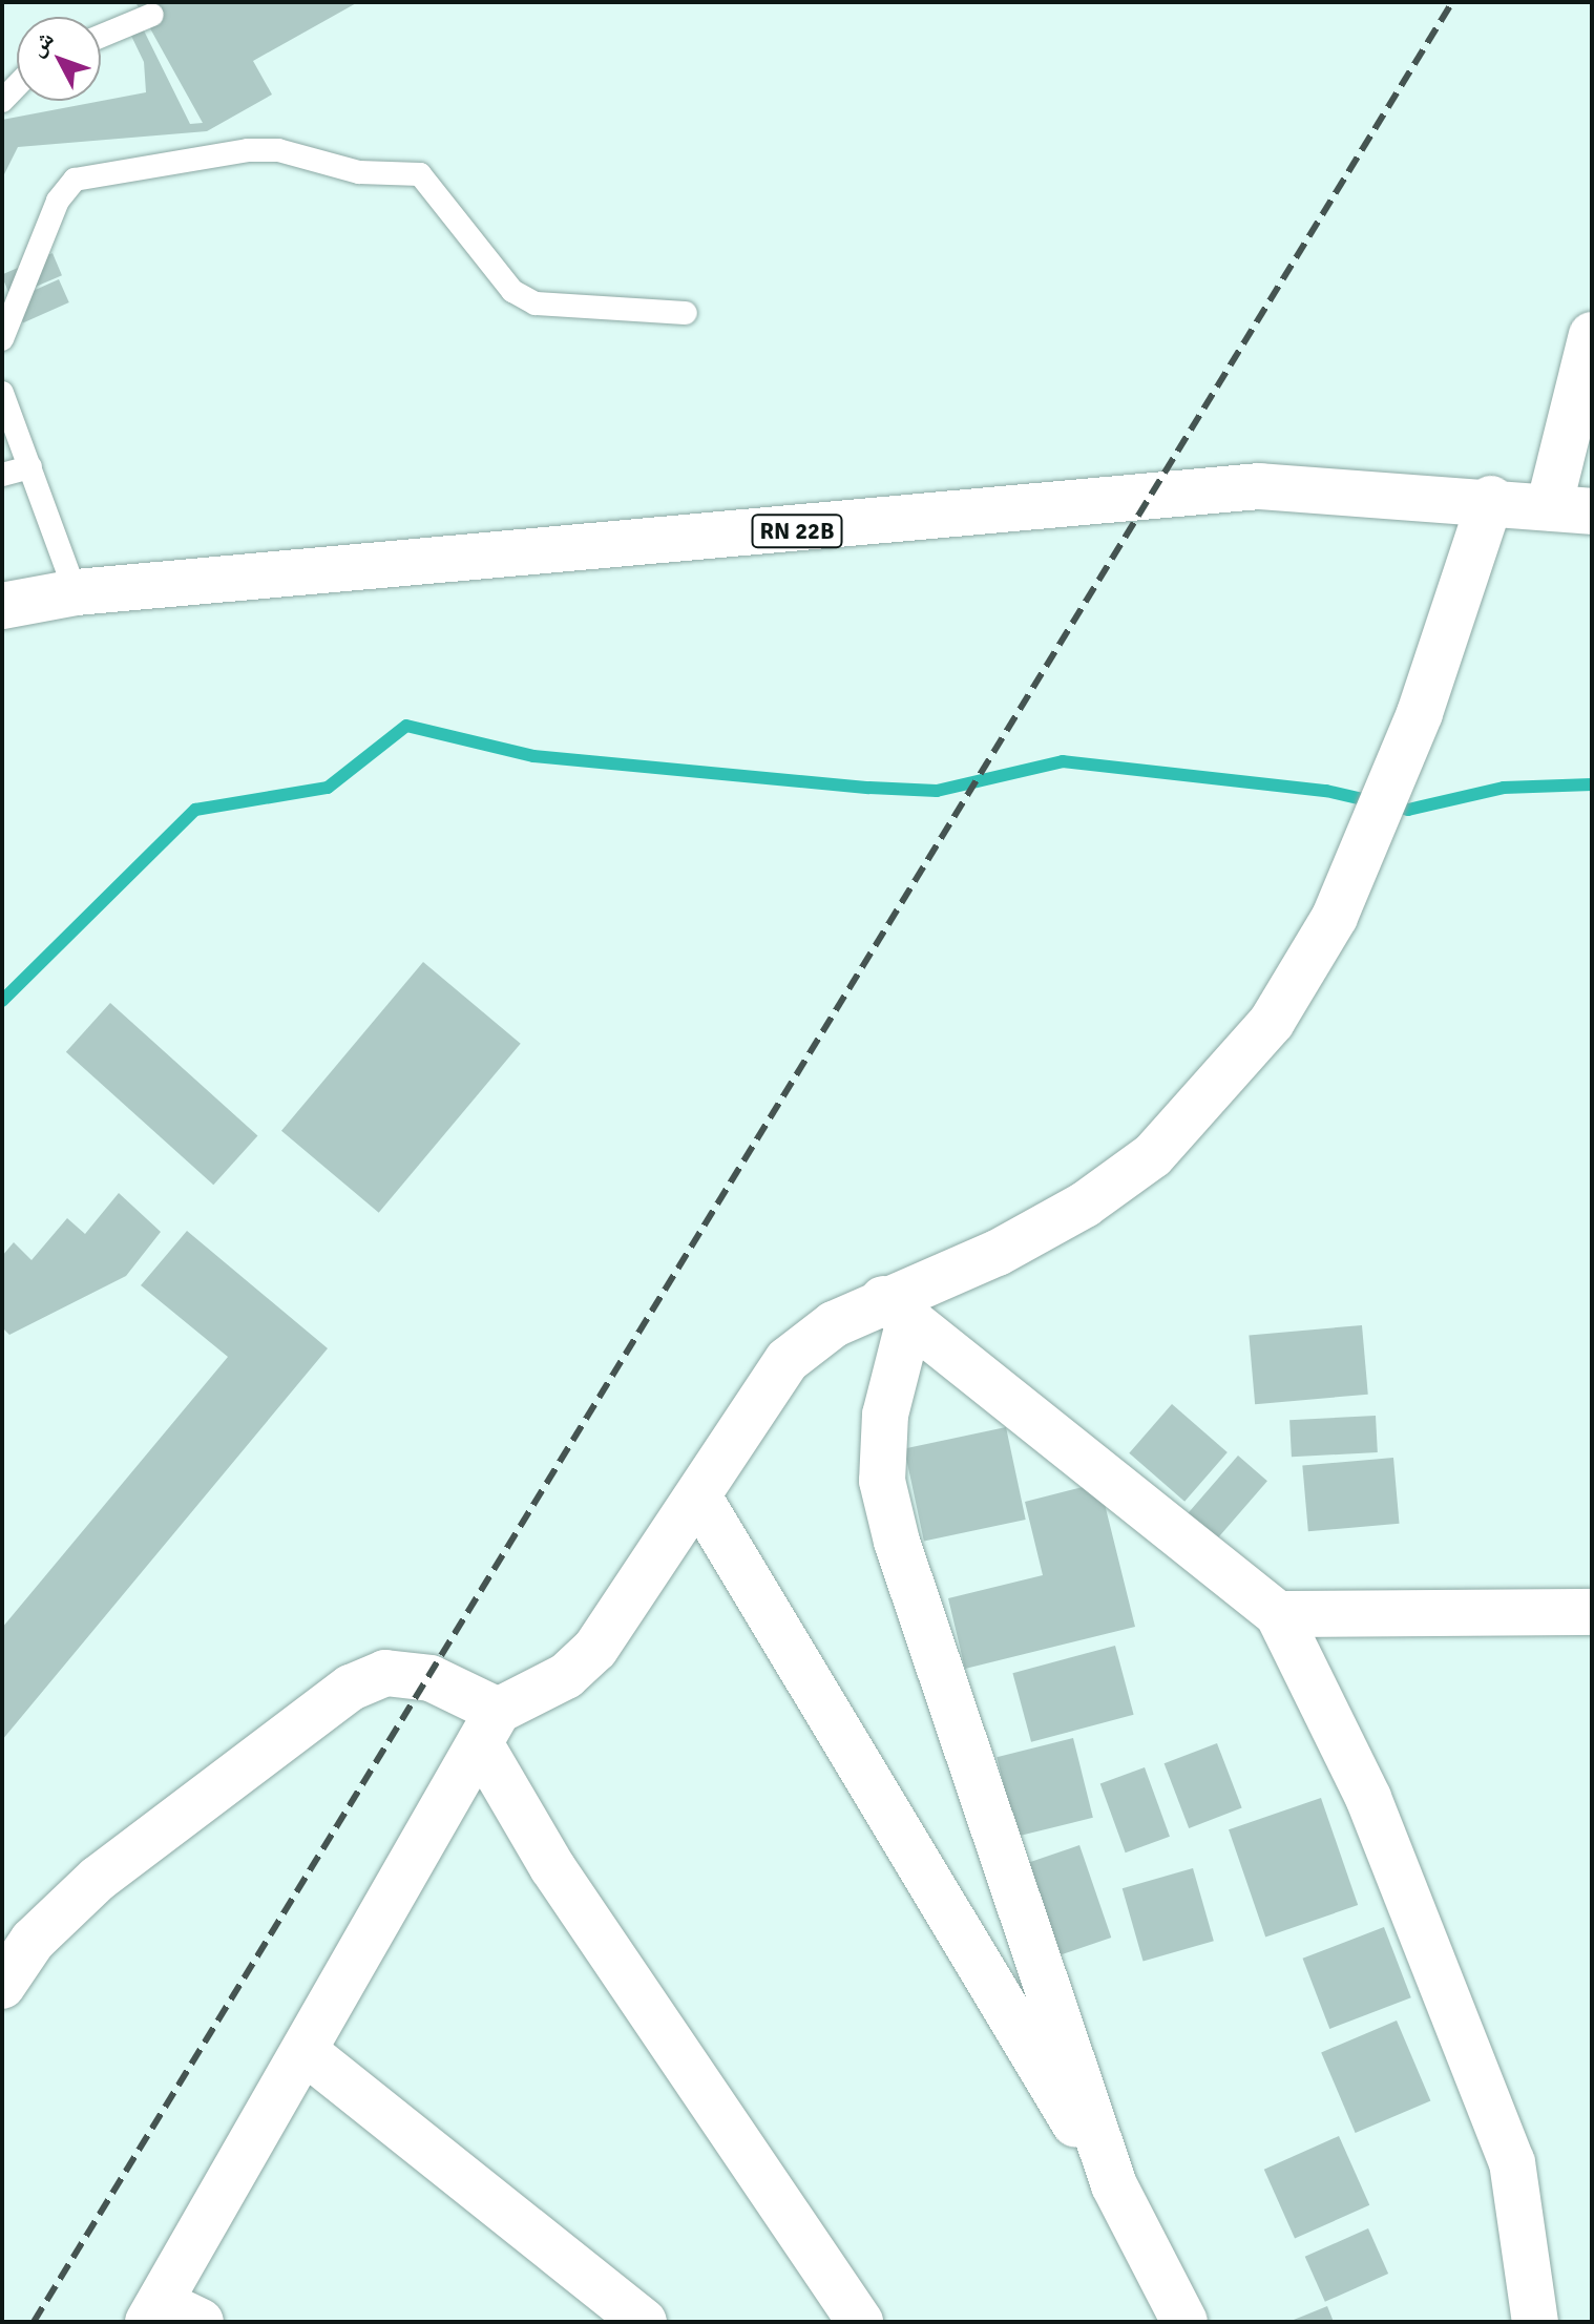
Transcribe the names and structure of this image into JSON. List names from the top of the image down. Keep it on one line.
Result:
{"streets":{"street":["RN 22B"]},"north":"top left"}
